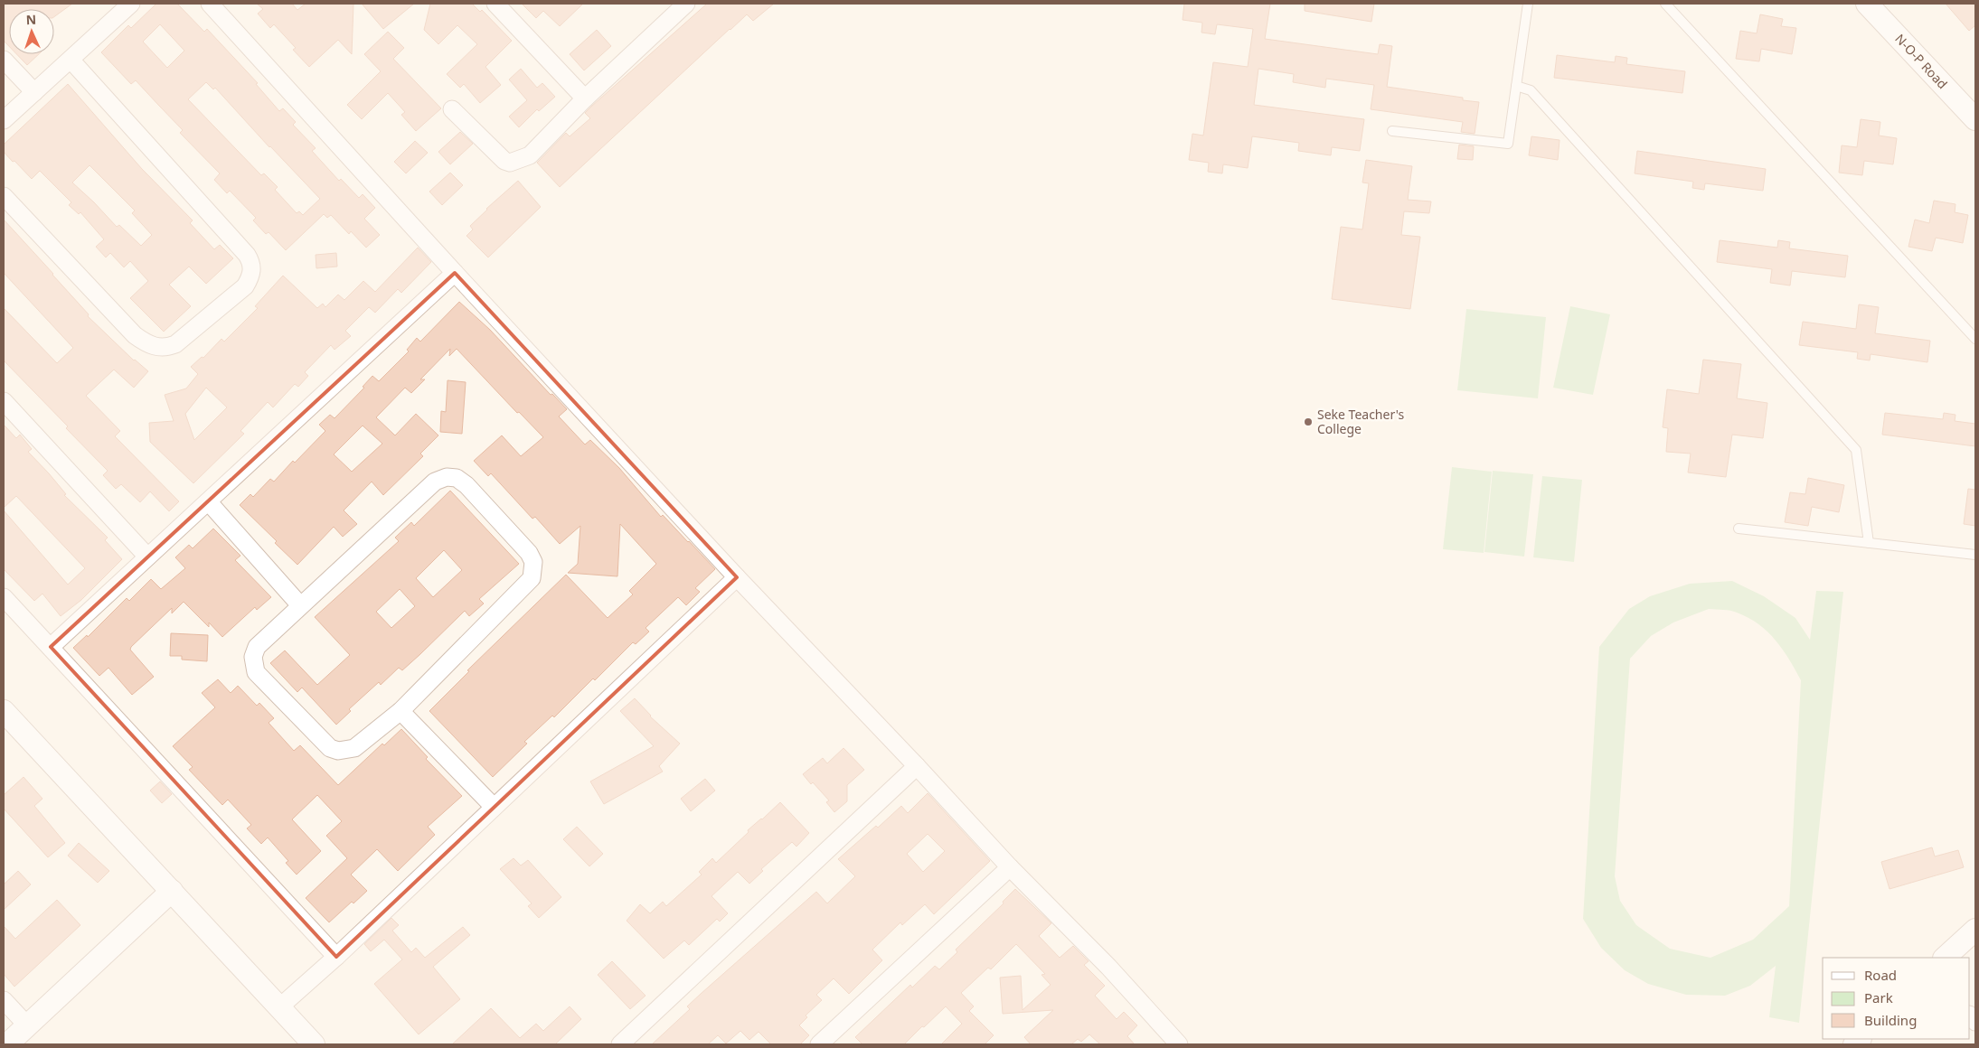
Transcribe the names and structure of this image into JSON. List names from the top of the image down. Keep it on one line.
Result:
{"streets":{"street":["N-O-P Road"]},"places":["Seke Teacher's College"],"legend":["Road","Park","Building"],"north":"top"}
